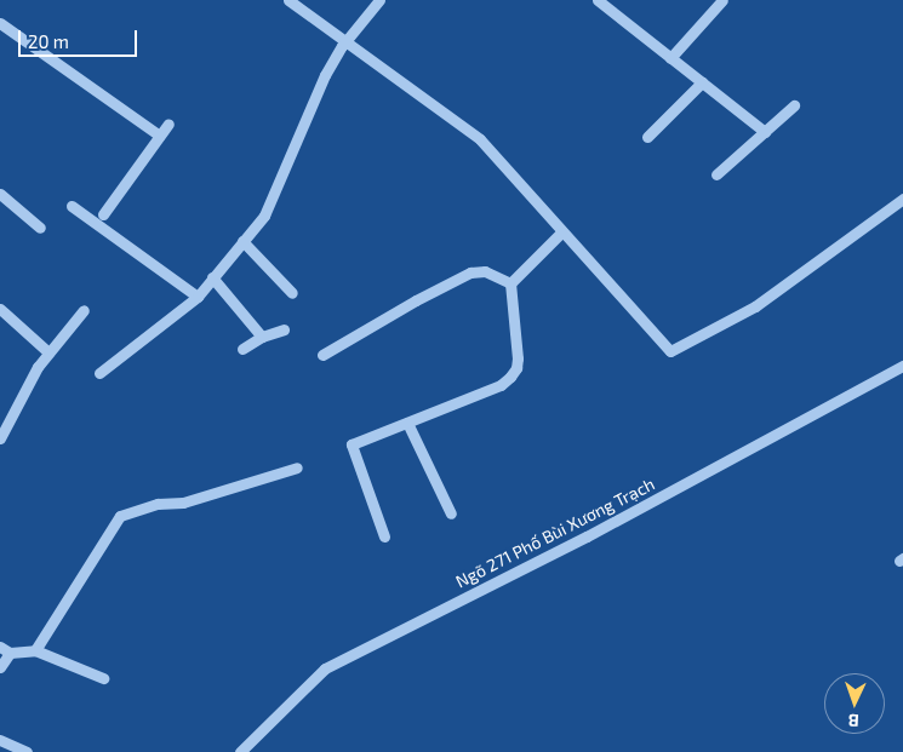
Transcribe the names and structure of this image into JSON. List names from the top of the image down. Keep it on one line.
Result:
{"streets":{"lane":["Ngõ 271 Phố Bùi Xương Trạch"]},"scale_bar":"20 m","north":"bottom"}
